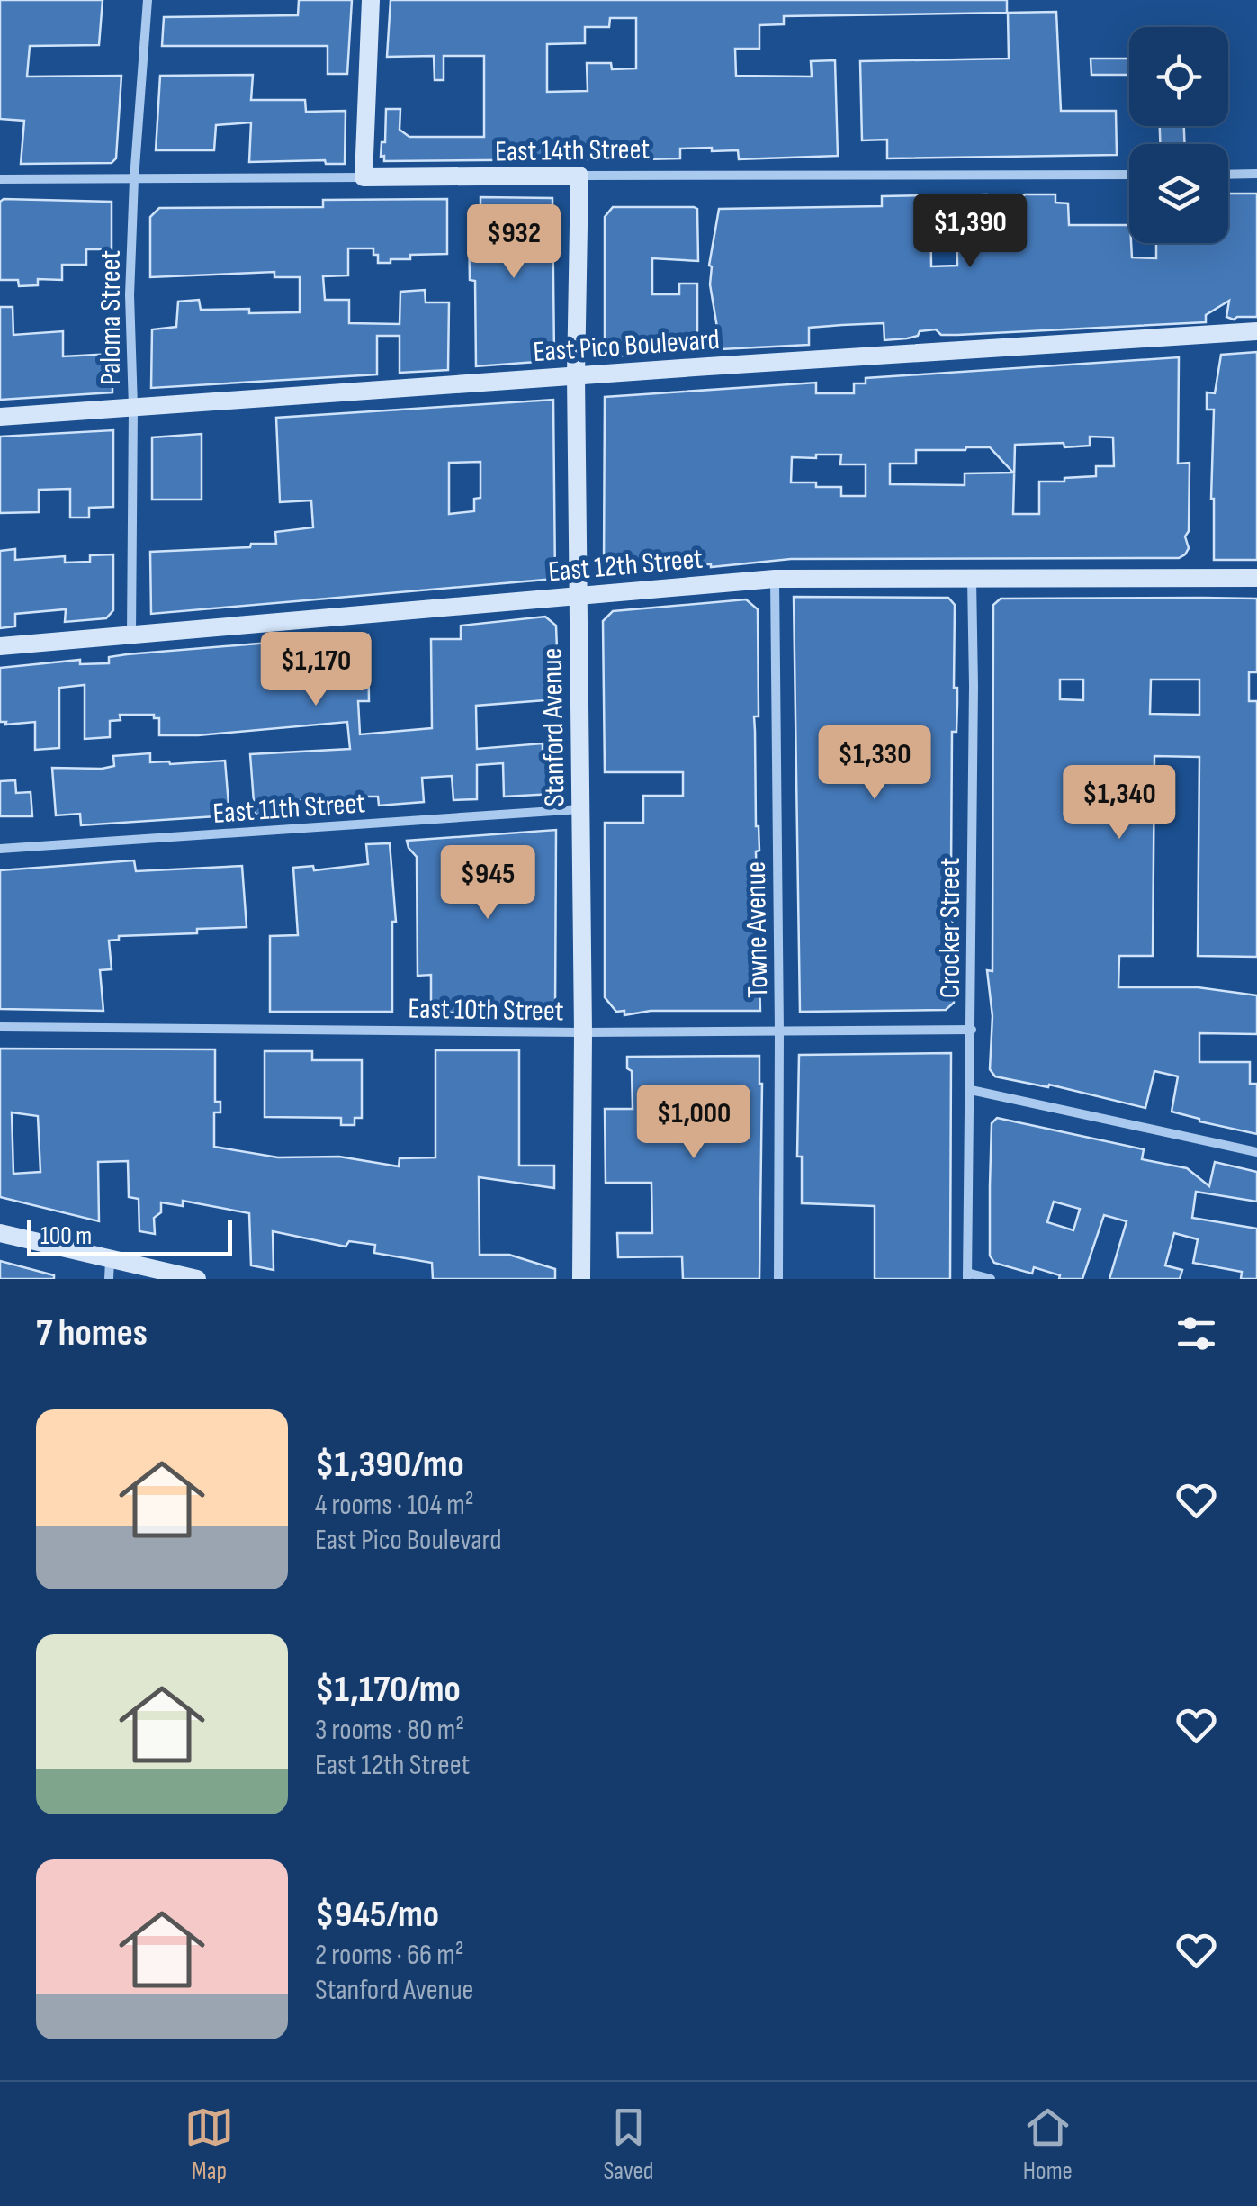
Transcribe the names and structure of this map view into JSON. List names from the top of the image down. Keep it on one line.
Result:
{"streets":{"street":["East 14th Street","Paloma Street","East Pico Boulevard","East 12th Street","Stanford Avenue","East 11th Street","Crocker Street","Towne Avenue","East 10th Street"]},"crossings":[["East 14th Street","Paloma Street"],["East 14th Street","Stanford Avenue"],["Paloma Street","East Pico Boulevard"],["Paloma Street","East 12th Street"],["East Pico Boulevard","Stanford Avenue"],["East 12th Street","Stanford Avenue"],["East 12th Street","Crocker Street"],["East 12th Street","Towne Avenue"],["Stanford Avenue","East 11th Street"],["Stanford Avenue","East 10th Street"],["Crocker Street","East 10th Street"],["Towne Avenue","East 10th Street"]],"scale_bar":"100 m","page":{"price":["$1,390","$932","$1,170","$1,330","$1,340","$945","$1,000"],"scale":"100 m","heading":"7 homes","list":[{"name":"$1,390/mo","note":"4 rooms · 104 m² · East Pico Boulevard"},{"name":"$1,170/mo","note":"3 rooms · 80 m² · East 12th Street"},{"name":"$945/mo","note":"2 rooms · 66 m² · Stanford Avenue"}],"tabs":["Map","Saved","Home"]}}
